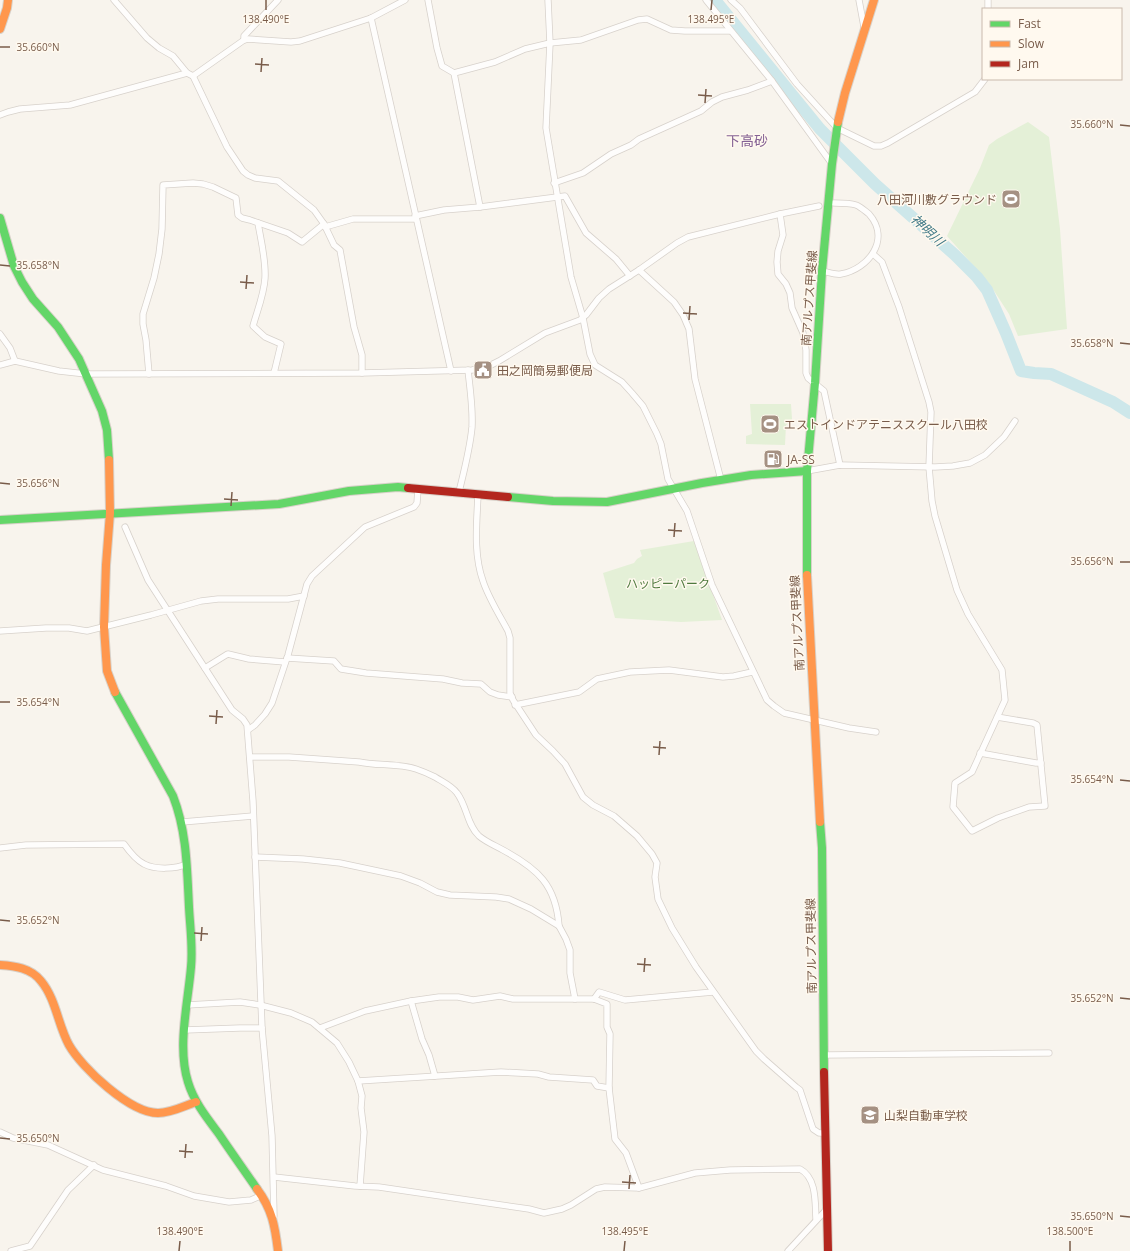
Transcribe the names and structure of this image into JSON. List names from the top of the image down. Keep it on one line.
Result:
{"streets":{"street":["南アルプス甲斐線"]},"districts":["下高砂"],"water":["神明川"],"parks":["ハッピーパーク"],"places":{"sports":["八田河川敷グラウンド","エストインドアテニススクール八田校"],"public building":["田之岡簡易郵便局"],"fuel station":["JA-SS"],"school or university":["山梨自動車学校"]},"legend":["Fast","Slow","Jam"],"coordinates":["138.490°E","138.495°E","35.660°N","35.658°N","35.656°N","35.654°N","35.652°N","35.650°N","138.500°E"]}
